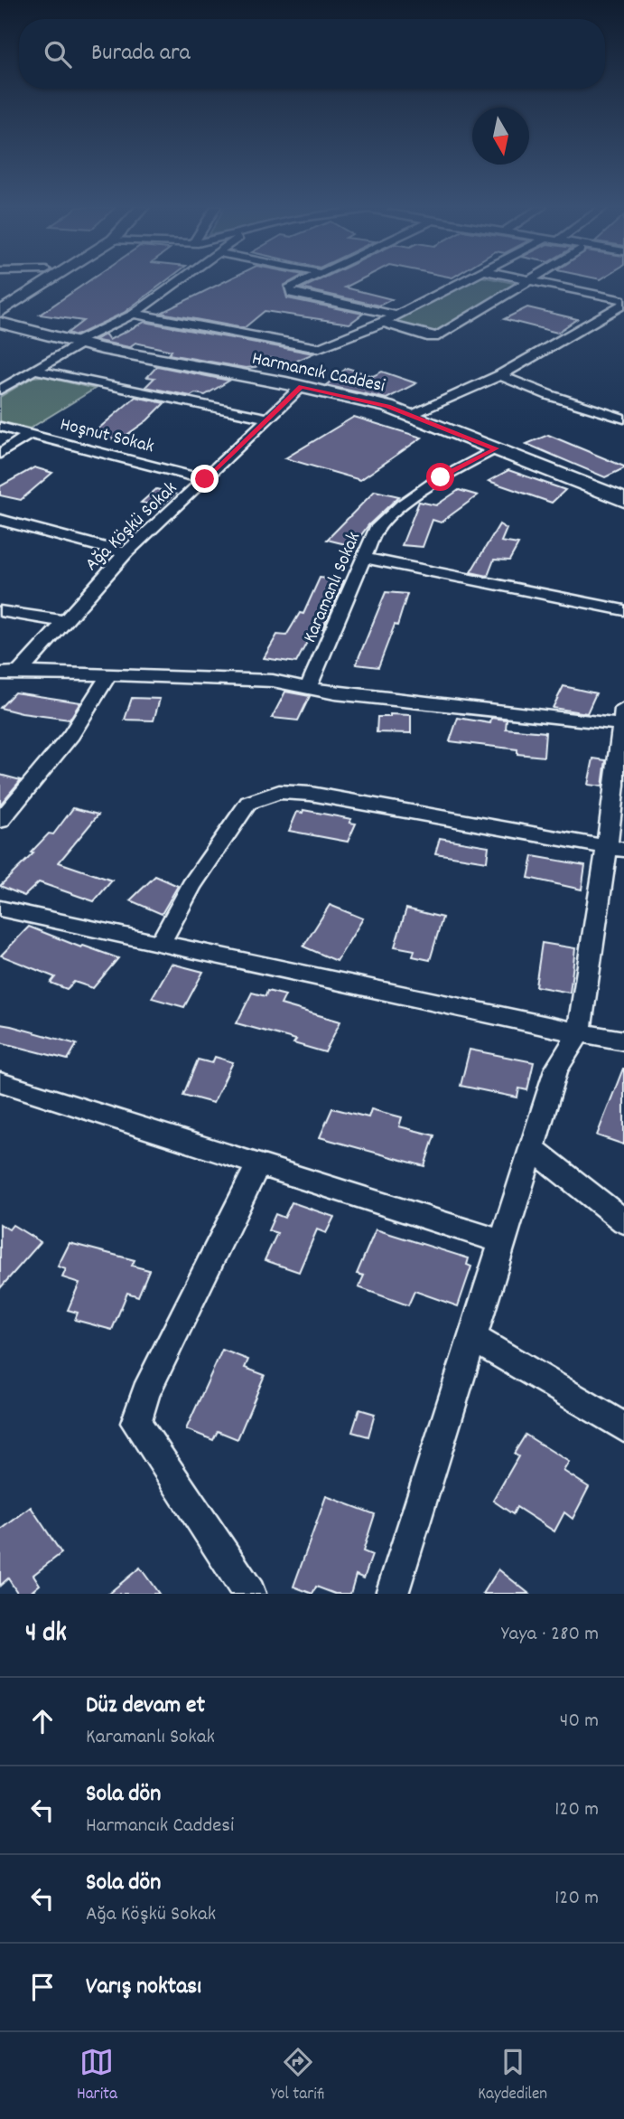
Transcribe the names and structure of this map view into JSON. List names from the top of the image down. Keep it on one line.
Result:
{"streets":{"main road":["Harmancık Caddesi"],"street":["Hoşnut Sokak","Ağa Köşkü Sokak","Karamanlı Sokak"]},"crossings":[["Harmancık Caddesi","Ağa Köşkü Sokak"],["Harmancık Caddesi","Karamanlı Sokak"],["Hoşnut Sokak","Ağa Köşkü Sokak"]],"north":"bottom","page":{"search":"Burada ara","heading":["4 dk","Yaya · 280 m"],"list":[["Düz devam et","Karamanlı Sokak","40 m"],["Sola dön","Harmancık Caddesi","120 m"],["Sola dön","Ağa Köşkü Sokak","120 m"],"Varış noktası"],"nav":["Harita","Yol tarifi","Kaydedilen"]}}
